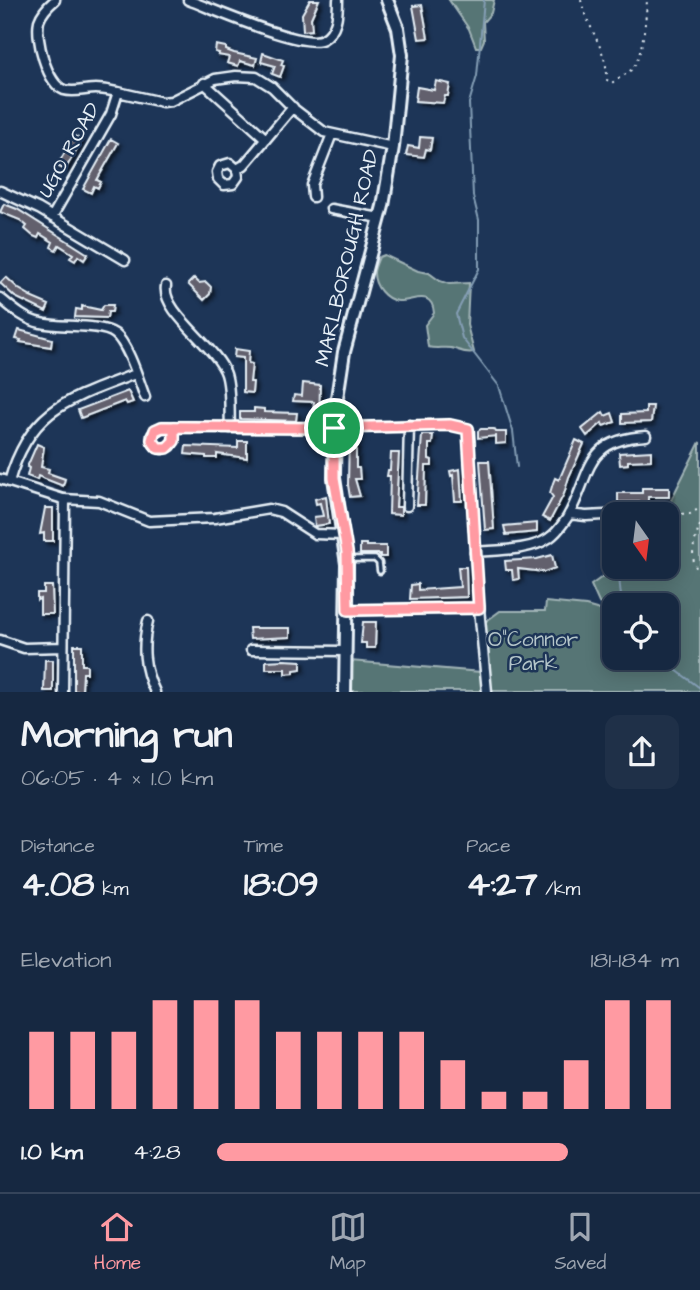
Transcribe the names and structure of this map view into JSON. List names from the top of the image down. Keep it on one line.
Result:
{"streets":{"street":["UGO ROAD","MARLBOROUGH ROAD"]},"parks":["O\"Connor Park"],"north":"bottom","page":{"heading":["Morning run","06:05 · 4 × 1.0 km"],"stats":[["Distance","4.08 km"],["Time","18:09"],["Pace","4:27 /km"]],"chart":["Elevation","181–184 m"],"list":[{"name":"1.0 km","note":"4:28"}],"tabs":["Home","Map","Saved"]}}
